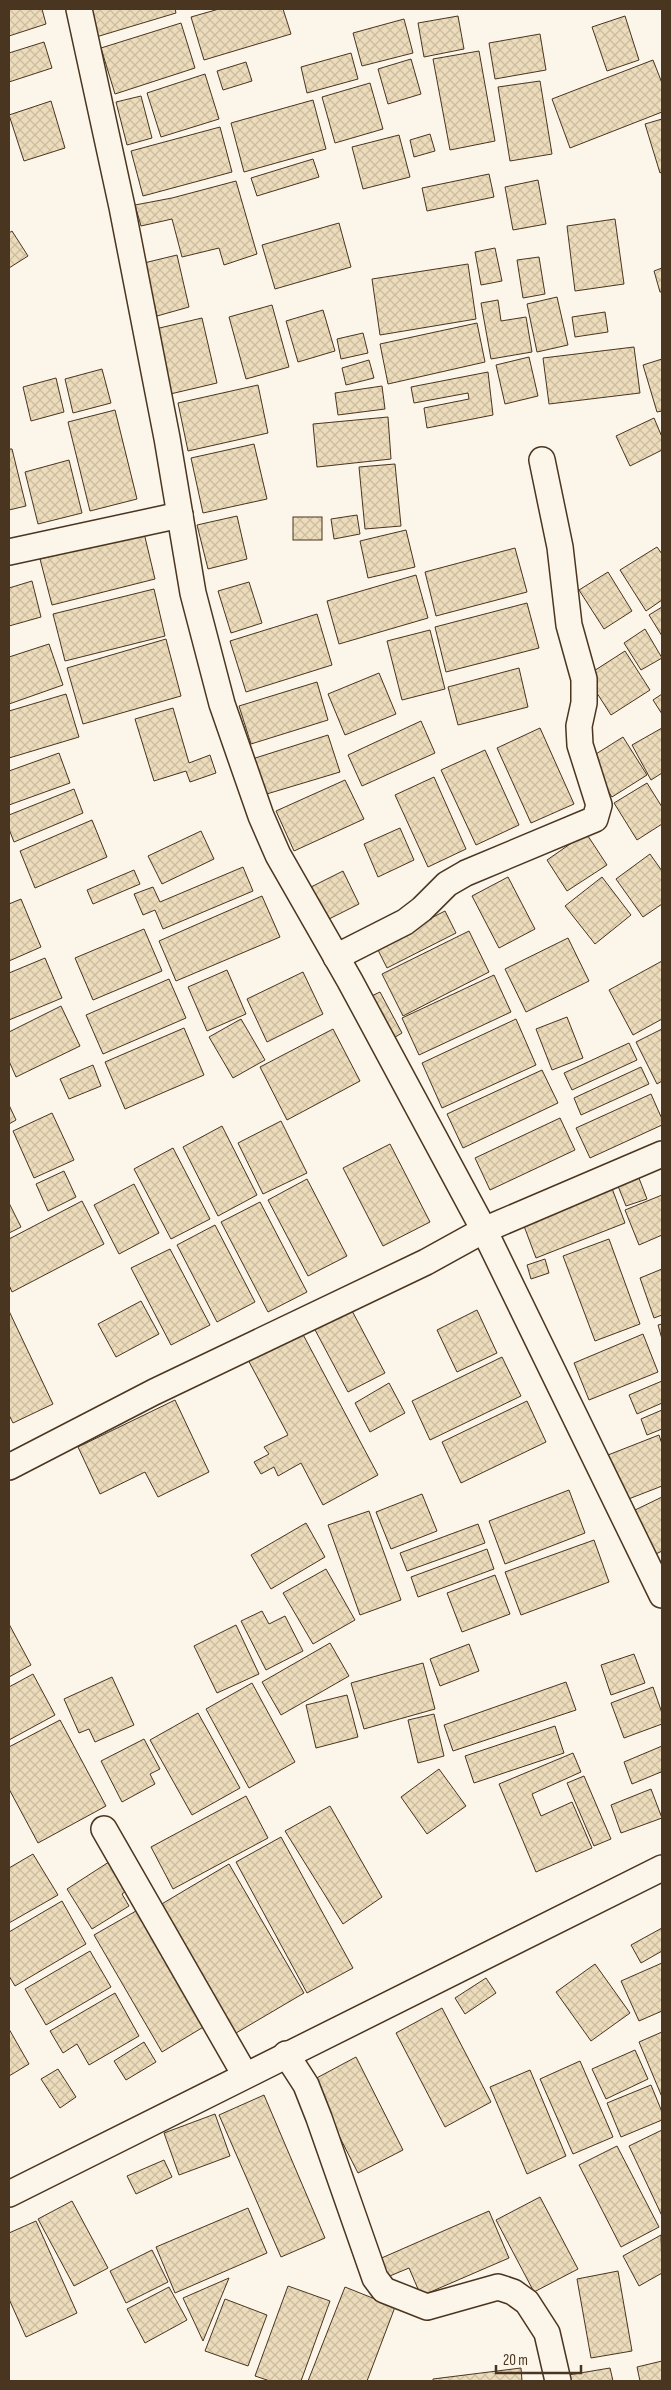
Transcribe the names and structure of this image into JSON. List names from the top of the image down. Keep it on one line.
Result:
{"scale_bar":"20 m"}
